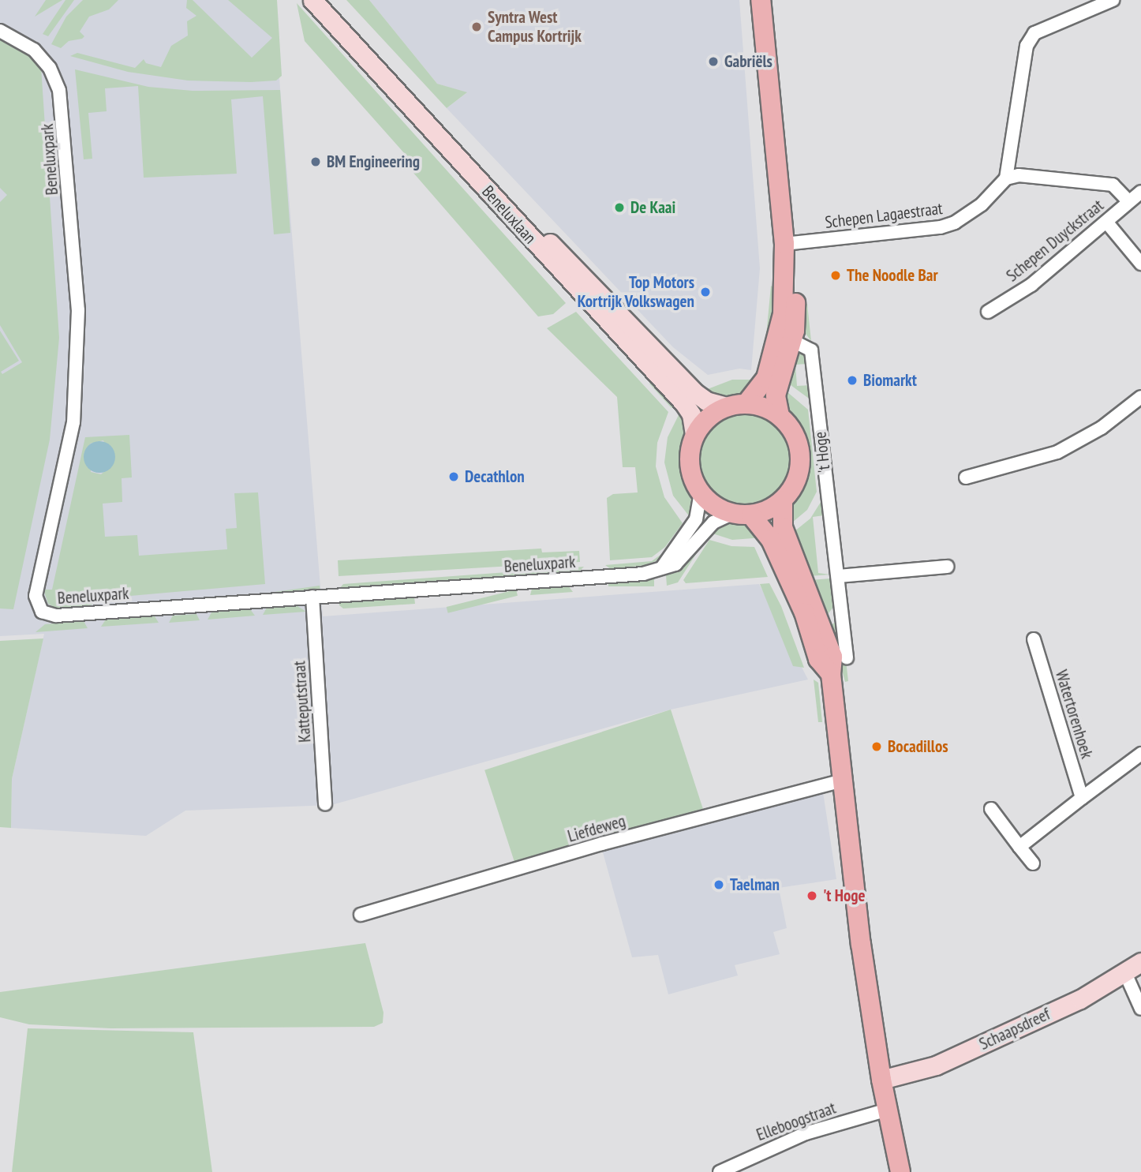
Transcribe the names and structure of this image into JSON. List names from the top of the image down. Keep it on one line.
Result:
{"streets":{"main road":["Beneluxlaan","Schaapsdreef"],"street":["Beneluxpark","Schepen Lagaestraat","Schepen Duyckstraat","'t Hoge","Katteputstraat","Watertorenhoek","Liefdeweg","Elleboogstraat"]},"crossings":[["Beneluxpark","Beneluxlaan"],["Beneluxpark","Katteputstraat"]],"places":["Syntra West Campus Kortrijk","Gabriëls","BM Engineering","De Kaai","The Noodle Bar","Top Motors Kortrijk Volkswagen","Biomarkt","Decathlon","Bocadillos","Taelman","'t Hoge"]}
